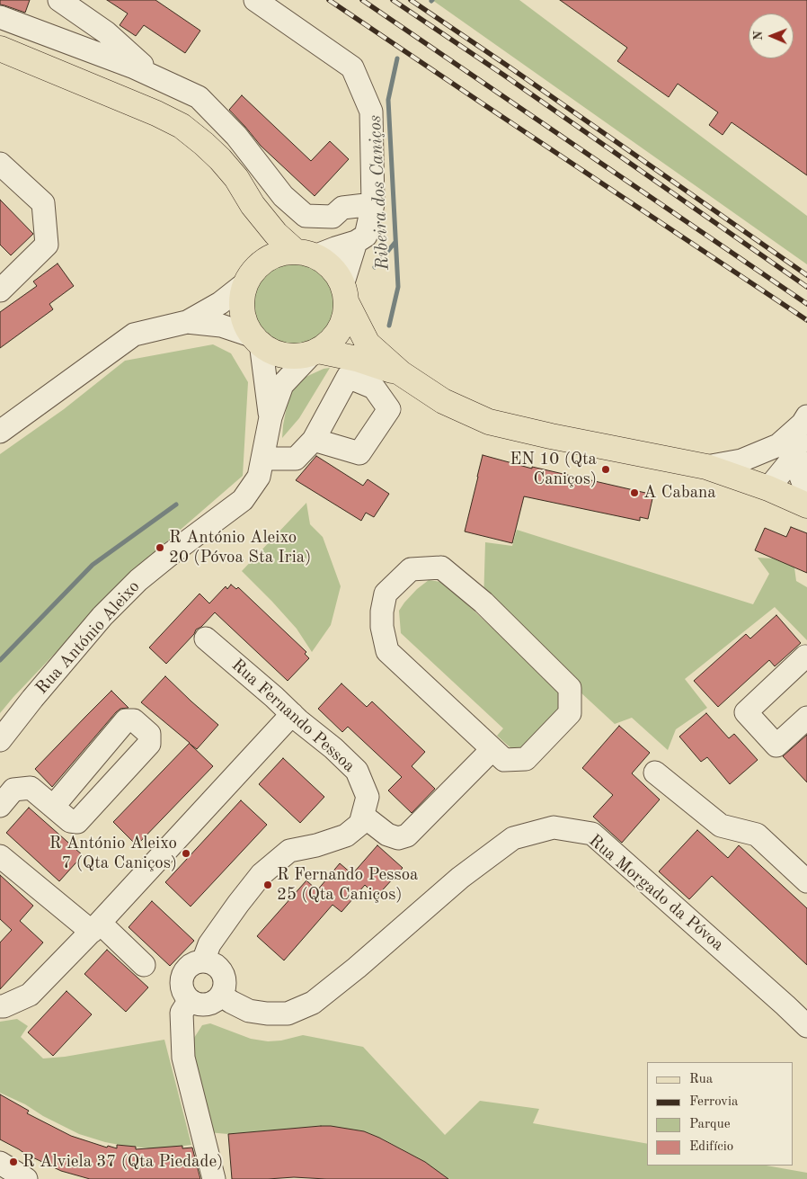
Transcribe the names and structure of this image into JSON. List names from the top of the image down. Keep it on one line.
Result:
{"streets":{"street":["Rua António Aleixo","Rua Fernando Pessoa","Rua Morgado da Póvoa"]},"crossings":[["Rua Fernando Pessoa","Rua Morgado da Póvoa"]],"water":["Ribeira dos Caniços"],"places":["EN 10 (Qta Caniços)","A Cabana","R António Aleixo 20 (Póvoa Sta Iria)","R António Aleixo 7 (Qta Caniços)","R Fernando Pessoa 25 (Qta Caniços)","R Alviela 37 (Qta Piedade)"],"legend":["Rua","Ferrovia","Parque","Edifício"],"north":"left"}
